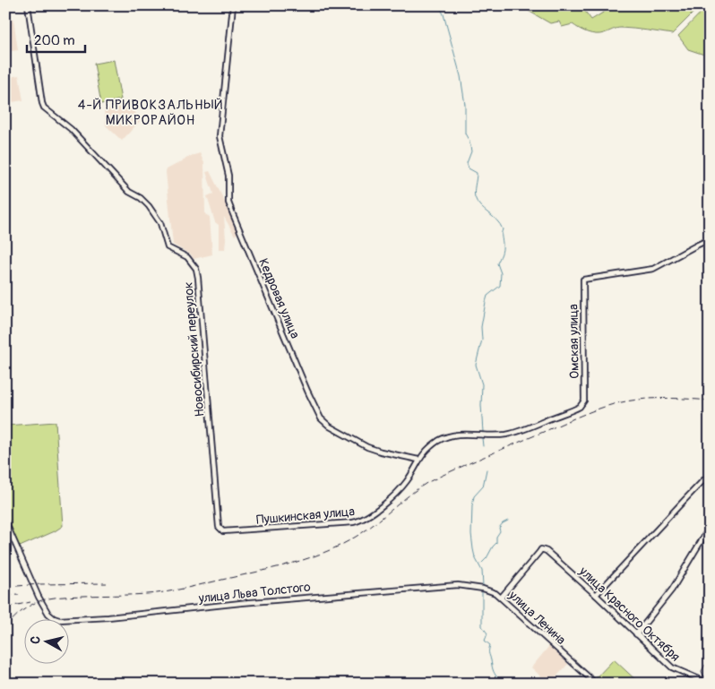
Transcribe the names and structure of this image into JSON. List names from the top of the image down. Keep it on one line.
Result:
{"streets":{"street":["Кедровая улица","Омская улица","Новосибирский переулок","Пушкинская улица","улица Льва Толстого","улица Красного Октября","улица Ленина"]},"crossings":[["Кедровая улица","Пушкинская улица"],["Омская улица","Пушкинская улица"],["Новосибирский переулок","Пушкинская улица"],["улица Льва Толстого","улица Ленина"],["улица Красного Октября","улица Ленина"]],"districts":["4-Й ПРИВОКЗАЛЬНЫЙ МИКРОРАЙОН"],"scale_bar":"200 m","north":"left"}
